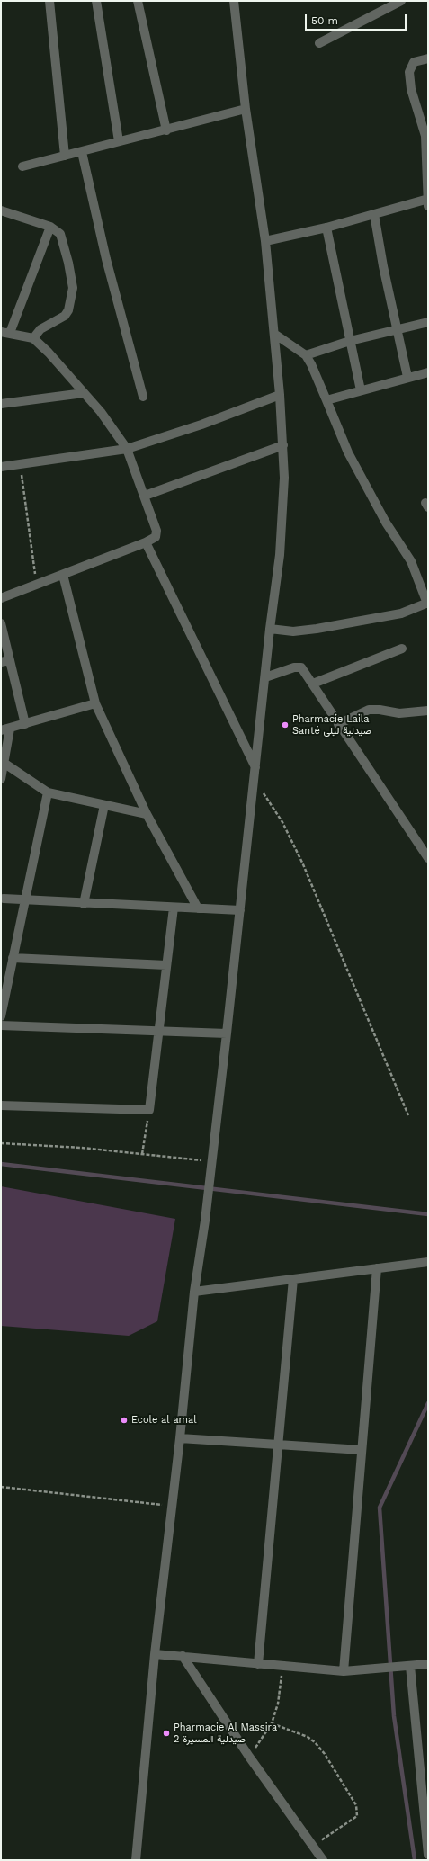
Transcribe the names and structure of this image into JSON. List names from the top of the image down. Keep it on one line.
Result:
{"places":["Pharmacie Laila Santé صيدلية ليلى","Ecole al amal","Pharmacie Al Massira 2 صيدلية المسيرة"],"scale_bar":"50 m"}
